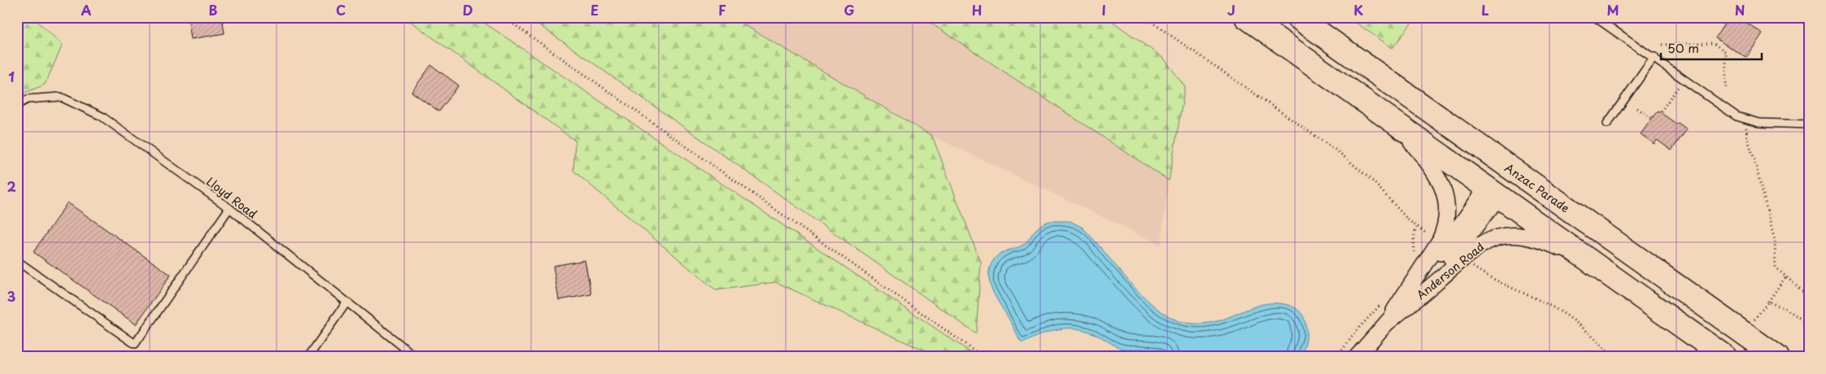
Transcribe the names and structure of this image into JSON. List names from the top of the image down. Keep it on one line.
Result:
{"streets":{"main road":["Anzac Parade"],"street":["Anderson Road"],"lane":["Lloyd Road"]},"scale_bar":"50 m","grid":{"columns":["A","B","C","D","E","F","G","H","I","J","K","L","M","N"],"rows":["1","2","3"]}}
